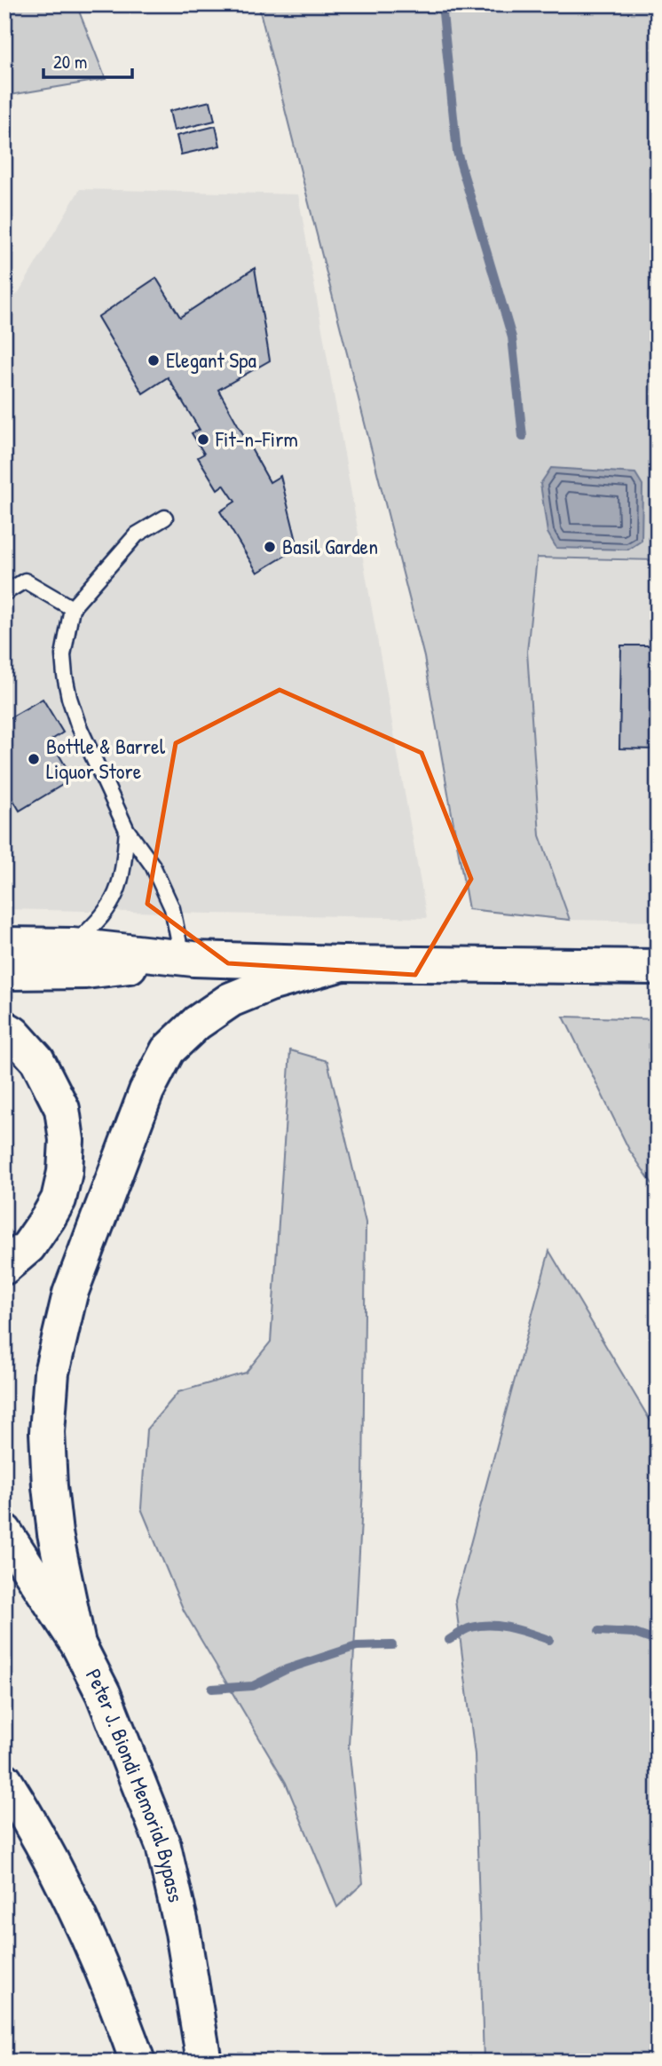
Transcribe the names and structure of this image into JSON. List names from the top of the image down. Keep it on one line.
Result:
{"streets":{"main road":["Peter J. Biondi Memorial Bypass"]},"places":["Elegant Spa","Fit-n-Firm","Basil Garden","Bottle & Barrel Liquor Store"],"scale_bar":"20 m"}
